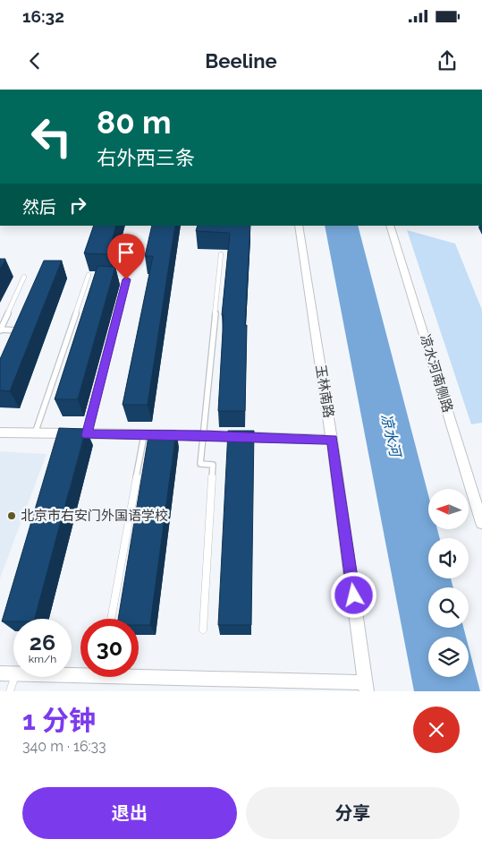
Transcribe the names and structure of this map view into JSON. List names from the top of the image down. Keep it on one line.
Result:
{"streets":{"street":["凉水河南侧路","玉林南路"]},"water":["凉水河"],"places":["北京市右安门外国语学校"],"north":"left","page":{"status":"16:32","header":"Beeline","turn":["80 m","右外西三条"],"then":"然后","speed":"26 km/h","limit":"30","heading":["1 分钟","340 m · 16:33"],"buttons":["退出","分享"]}}
